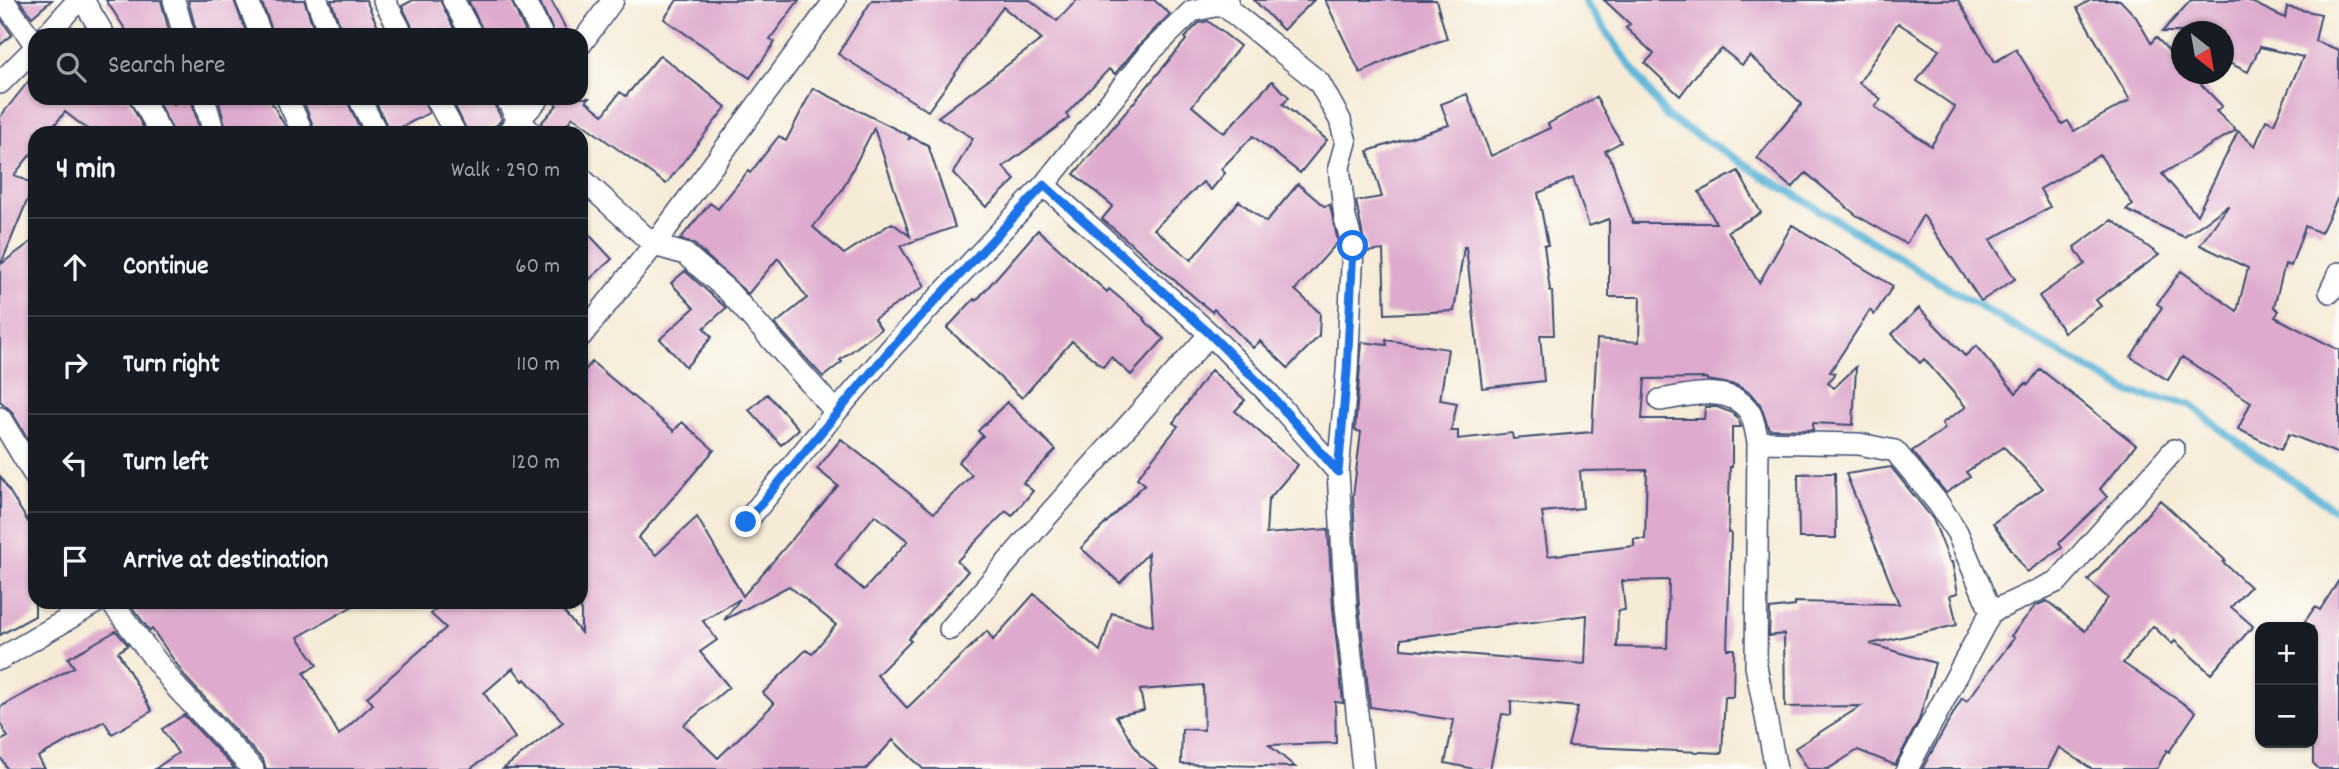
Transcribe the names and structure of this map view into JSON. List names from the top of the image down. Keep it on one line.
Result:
{"north":"bottom right","page":{"search":"Search here","heading":["4 min","Walk · 290 m"],"list":[["Continue","60 m"],["Turn right","110 m"],["Turn left","120 m"],"Arrive at destination"],"map_buttons":["+","−"]}}
